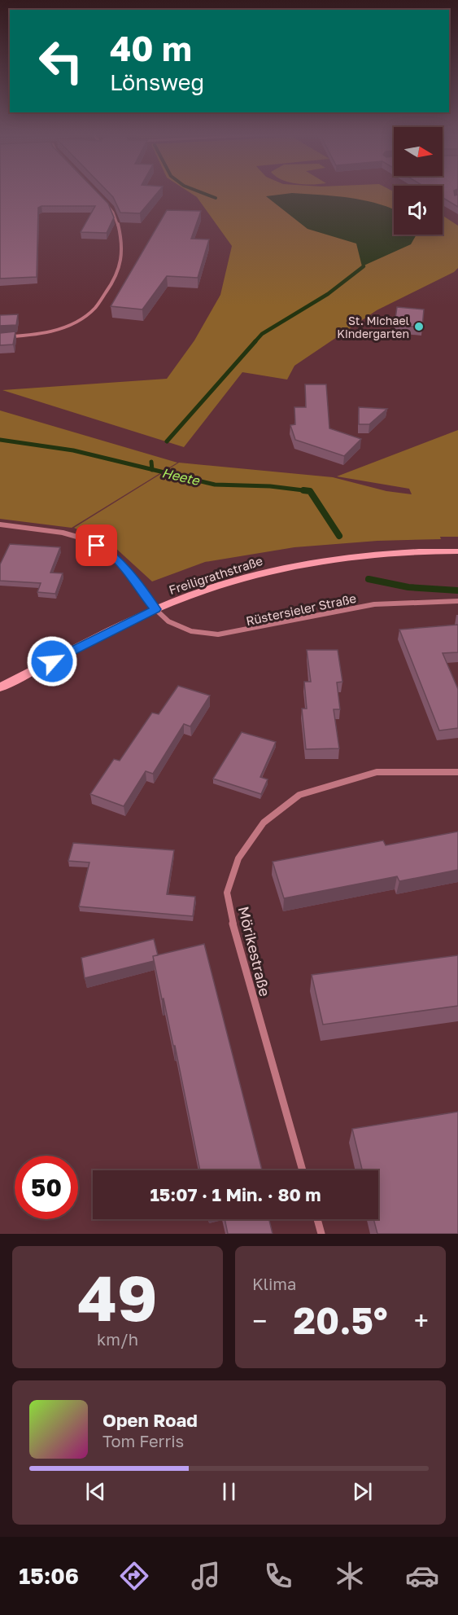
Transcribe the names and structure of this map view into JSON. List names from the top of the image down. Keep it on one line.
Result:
{"streets":{"main road":["Freiligrathstraße"],"street":["Rüstersieler Straße","Mörikestraße"]},"crossings":[["Freiligrathstraße","Rüstersieler Straße"]],"water":["Heete"],"places":["St. Michael Kindergarten"],"north":"right","page":{"turn":["40 m","Lönsweg"],"limit":"50","trip":"15:07 · 1 Min. · 80 m","tile":[["49","km/h"],"Klima"],"heat":["−","20.5°","+"],"song":["Open Road","Tom Ferris"],"tabs":"15:06"}}
